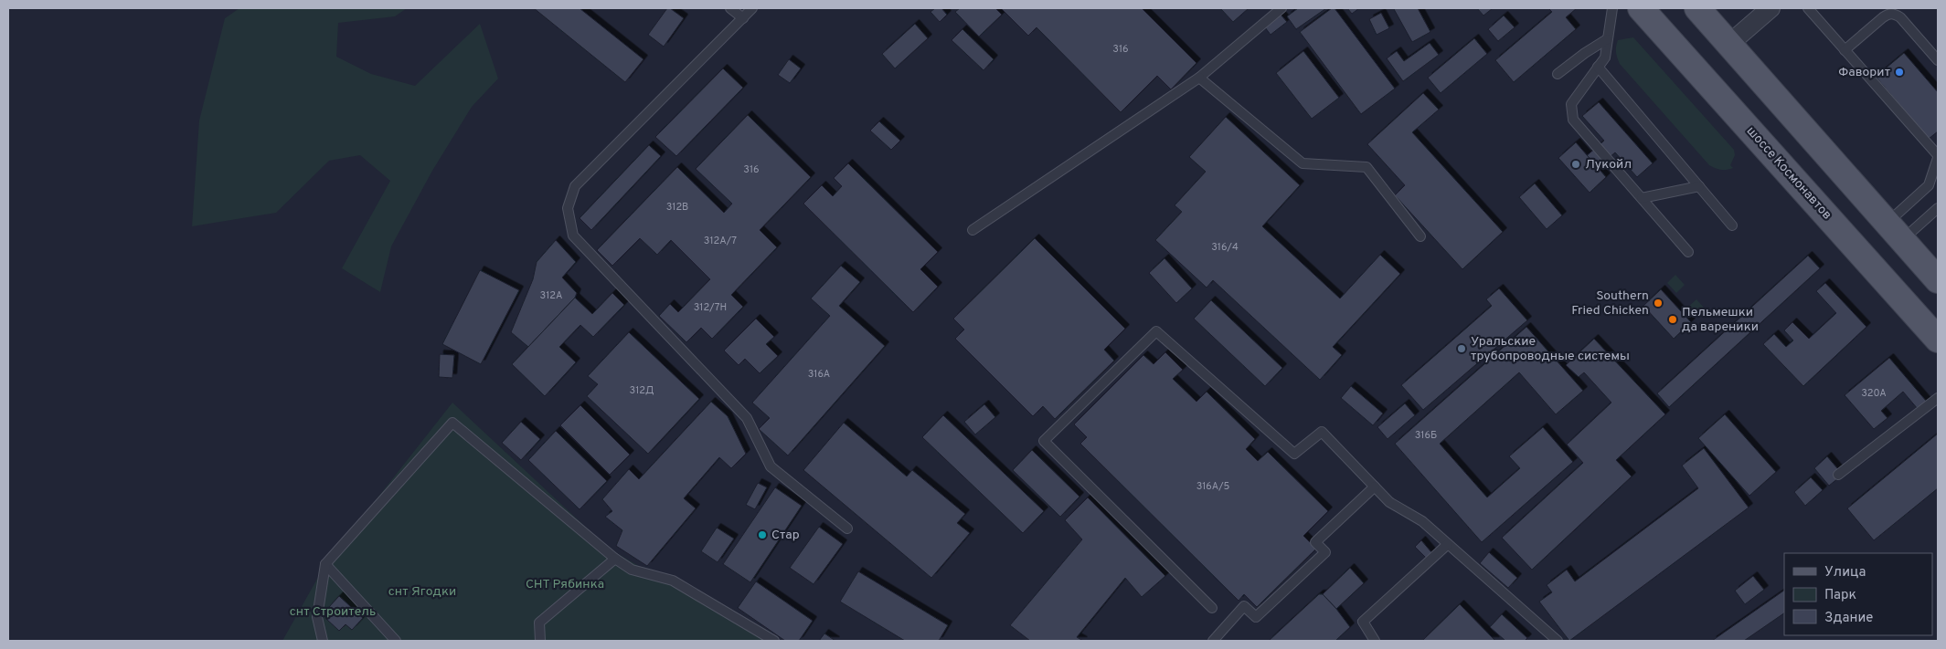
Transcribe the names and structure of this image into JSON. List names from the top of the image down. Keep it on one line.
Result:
{"streets":{"main road":["шоссе Космонавтов"]},"parks":["СНТ Рябинка","снт Ягодки","снт Строитель"],"places":["Фаворит","Лукойл","Southern Fried Chicken","Пельмешки да вареники","Уральские трубопроводные системы","Стар"],"house_numbers":["316","316","312В","312А/7","316/4","312А","312/7Н","316А","312Д","320А","316Б","316А/5"],"legend":["Улица","Парк","Здание"]}
